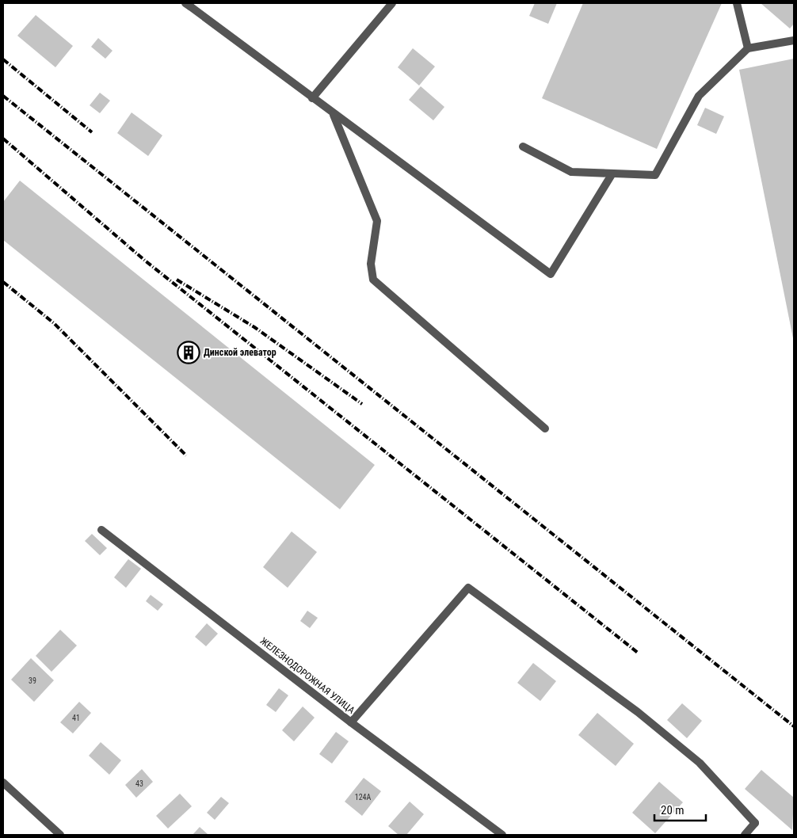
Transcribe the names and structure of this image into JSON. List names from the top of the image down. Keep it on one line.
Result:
{"streets":{"street":["ЖЕЛЕЗНОДОРОЖНАЯ УЛИЦА"]},"places":{"building":["Динской элеватор"]},"house_numbers":["39","41","43","124А"],"scale_bar":"20 m"}
